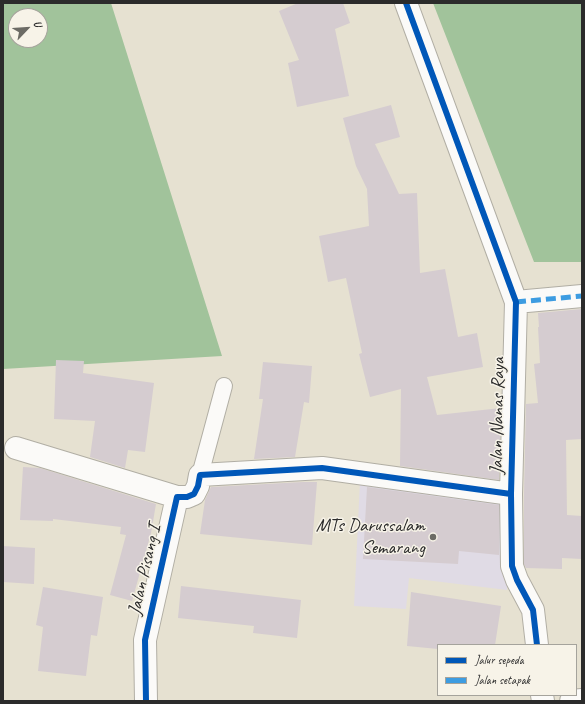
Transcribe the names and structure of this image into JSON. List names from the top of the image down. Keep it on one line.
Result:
{"streets":{"street":["Jalan Nanas Raya","Jalan Pisang I"]},"places":["MTs Darussalam Semarang"],"legend":["Jalur sepeda","Jalan setapak"],"north":"top right"}
